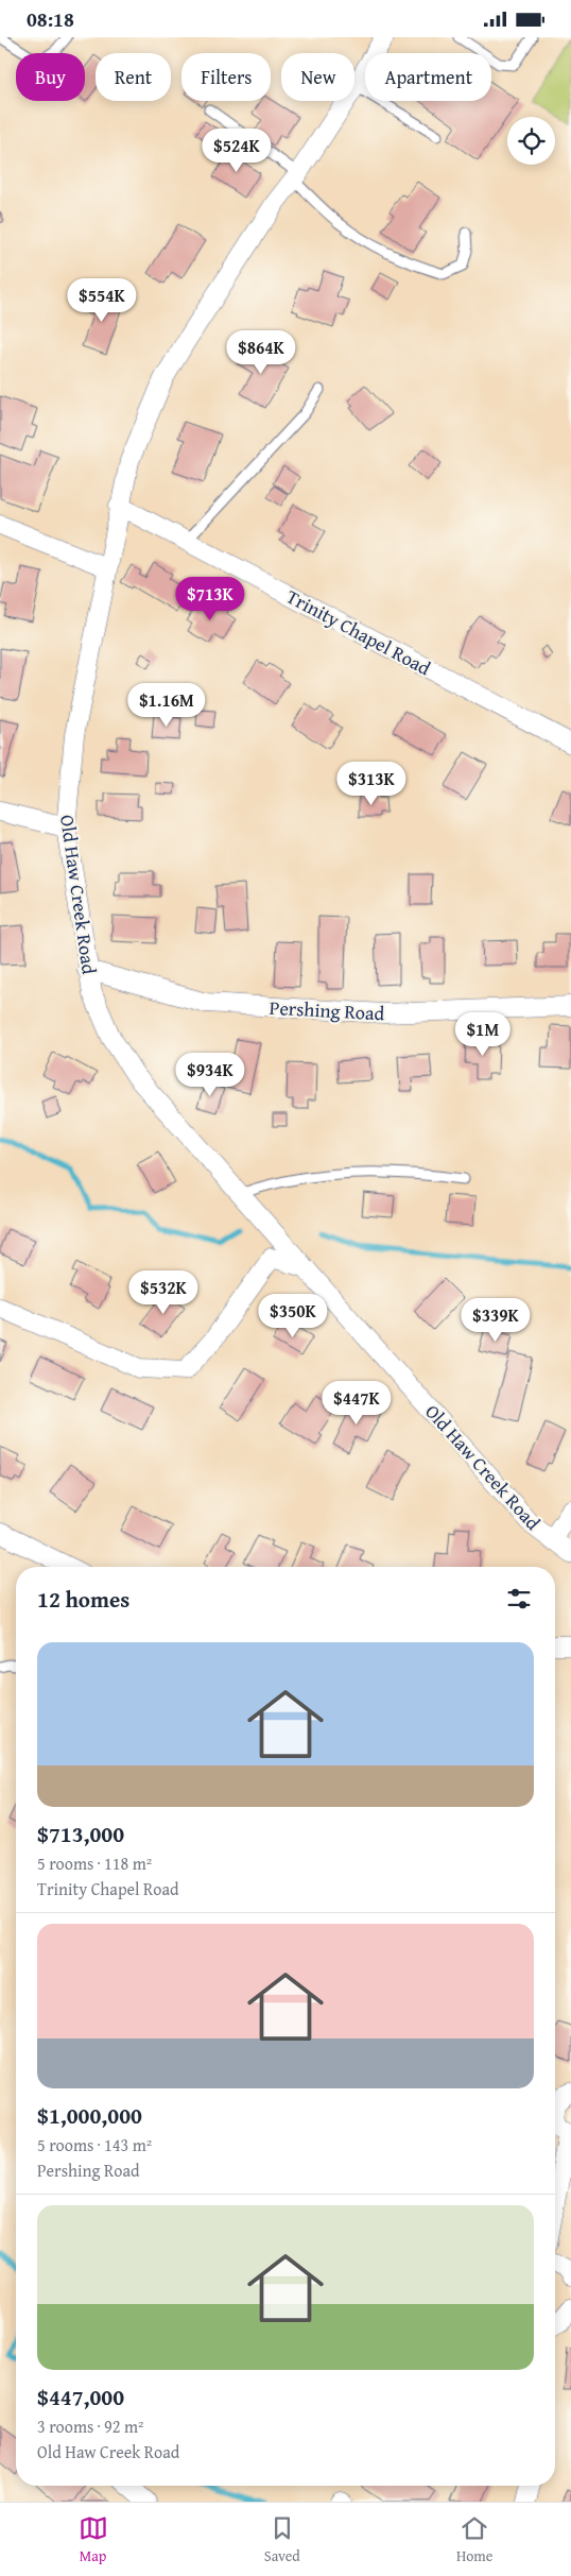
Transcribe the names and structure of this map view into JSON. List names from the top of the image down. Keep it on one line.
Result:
{"streets":{"street":["Trinity Chapel Road","Old Haw Creek Road","Pershing Road"]},"crossings":[["Trinity Chapel Road","Old Haw Creek Road"],["Old Haw Creek Road","Pershing Road"]],"page":{"status":"08:18","chip":["Buy","Rent","Filters","New","Apartment"],"price":["$524K","$554K","$864K","$713K","$1.16M","$313K","$1M","$934K","$532K","$350K","$339K","$447K"],"heading":"12 homes","list":[{"name":"$713,000","note":"5 rooms · 118 m² · Trinity Chapel Road"},{"name":"$1,000,000","note":"5 rooms · 143 m² · Pershing Road"},{"name":"$447,000","note":"3 rooms · 92 m² · Old Haw Creek Road"}],"tabs":["Map","Saved","Home"]}}
